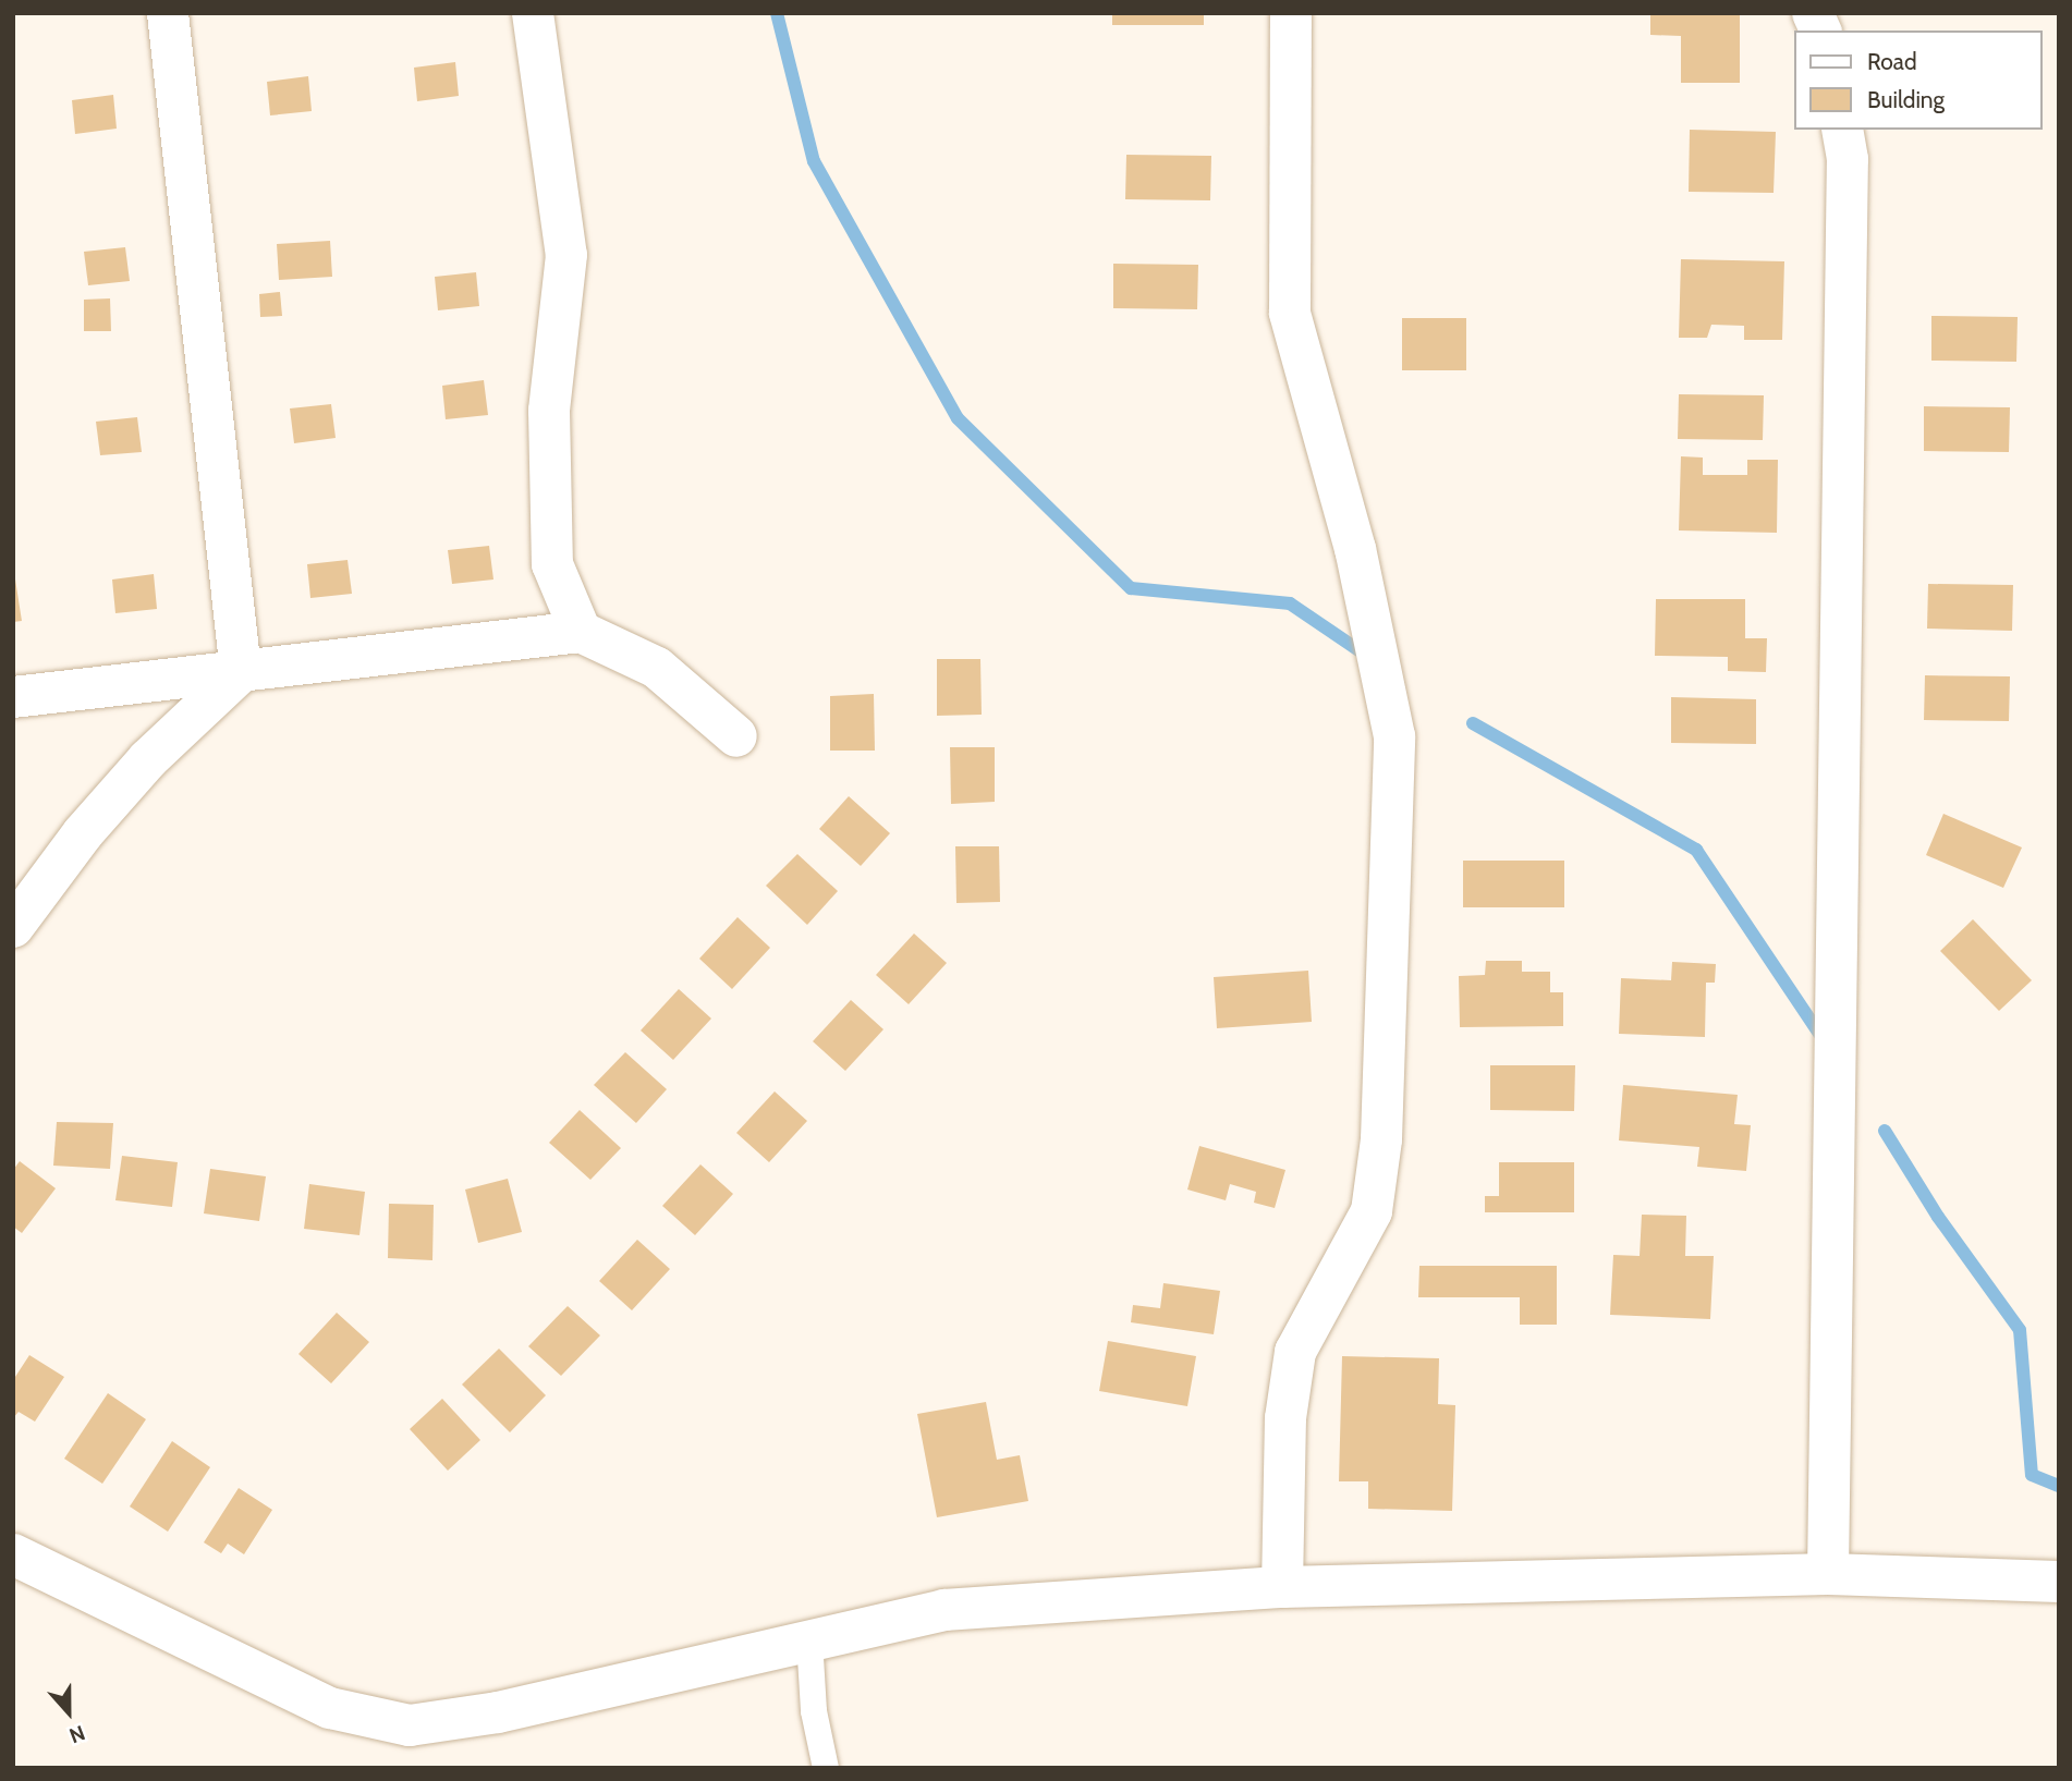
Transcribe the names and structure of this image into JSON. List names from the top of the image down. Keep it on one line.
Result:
{"legend":["Road","Building"],"north":"bottom"}
